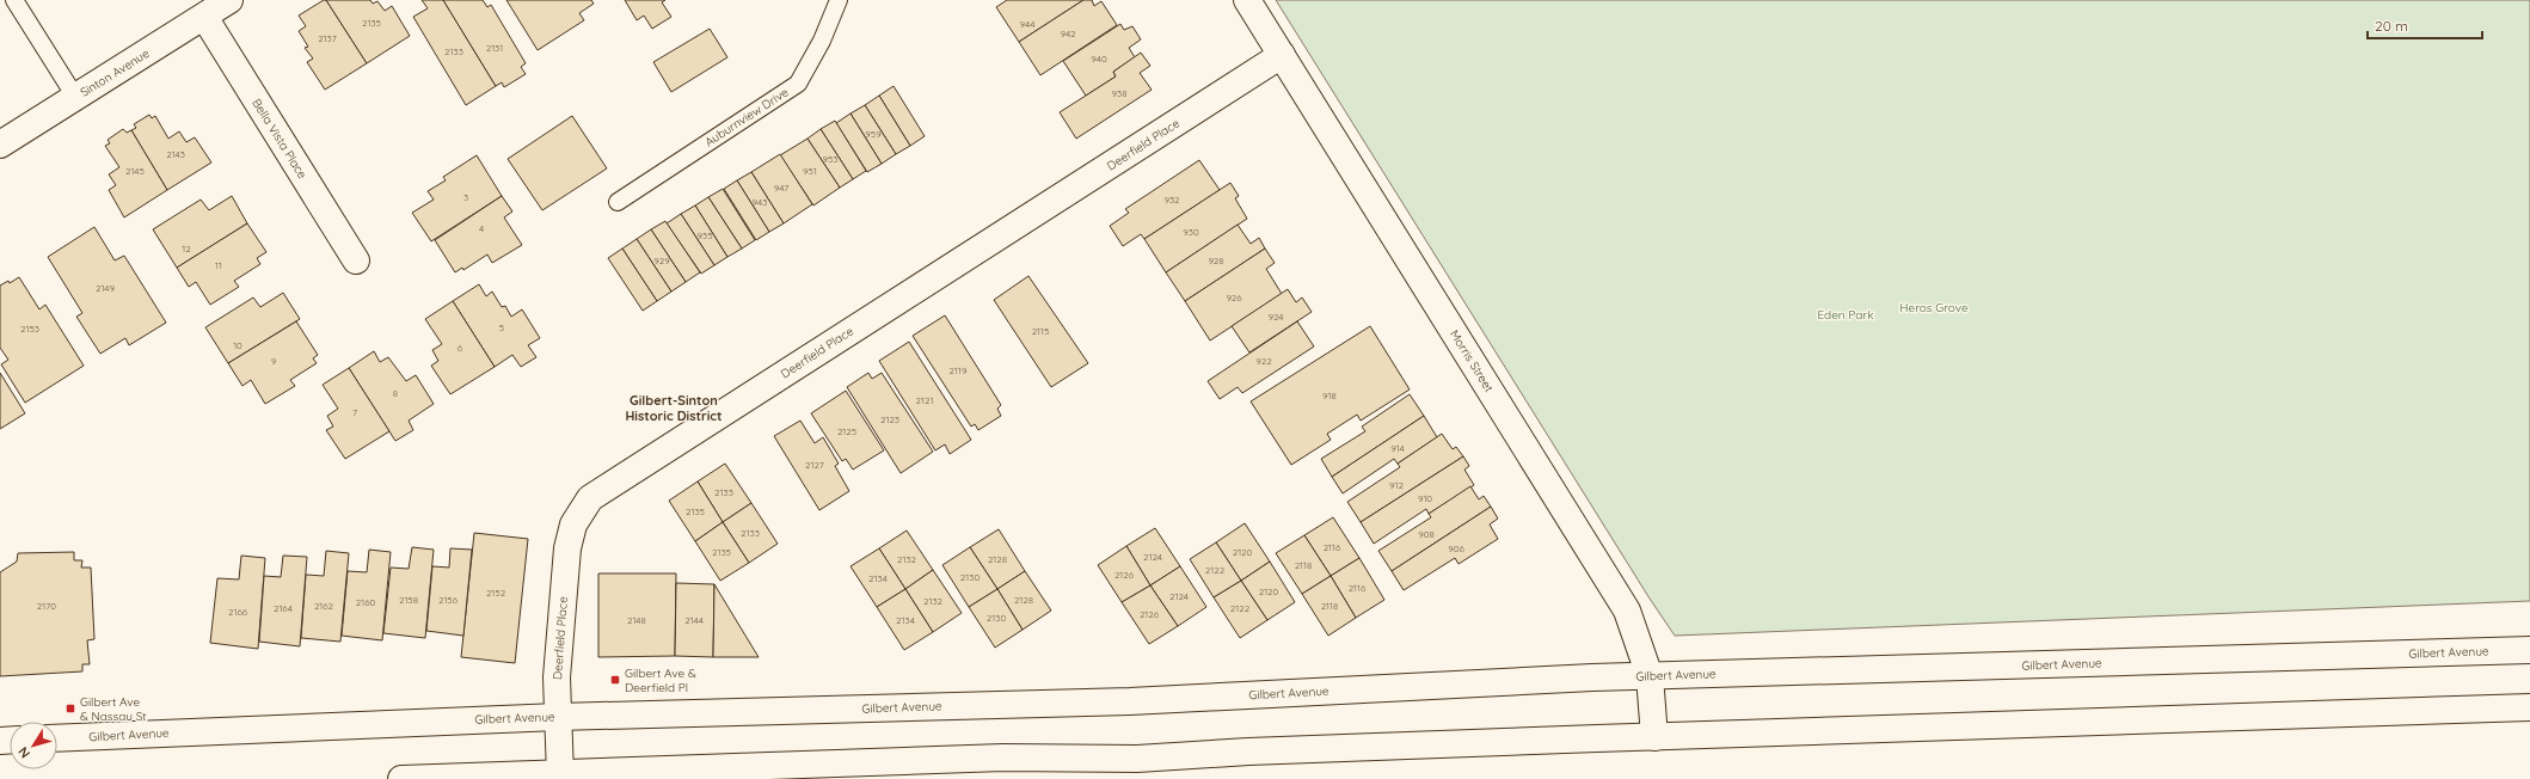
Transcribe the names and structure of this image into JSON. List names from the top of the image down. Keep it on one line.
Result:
{"streets":{"main road":["Sinton Avenue","Bella Vista Place","Deerfield Place","Morris Street","Gilbert Avenue"],"lane":["Auburnview Drive"]},"crossings":[["Sinton Avenue","Bella Vista Place"],["Deerfield Place","Morris Street"],["Deerfield Place","Gilbert Avenue"],["Morris Street","Gilbert Avenue"]],"districts":["Gilbert-Sinton Historic District"],"parks":["Heros Grove","Eden Park"],"places":{"transit":["Gilbert Ave & Deerfield Pl","Gilbert Ave & Nassau St"]},"house_numbers":["2135","944","942","2137","2131","2133","940","938","959","2143","953","2145","951","947","3","932","943","4","930","935","12","929","928","11","2149","926","924","5","2153","2115","10","6","9","922","2119","8","918","2121","7","2123","2125","914","2127","912","2133","910","2135","2133","908","2116","906","2135","2120","2124","2132","2128","2118","2122","2126","2130","2134","2116","2120","2152","2124","2158","2156","2128","2132","2160","2170","2162","2118","2164","2122","2166","2126","2130","2148","2144","2134"],"scale_bar":"20 m","north":"bottom left"}
